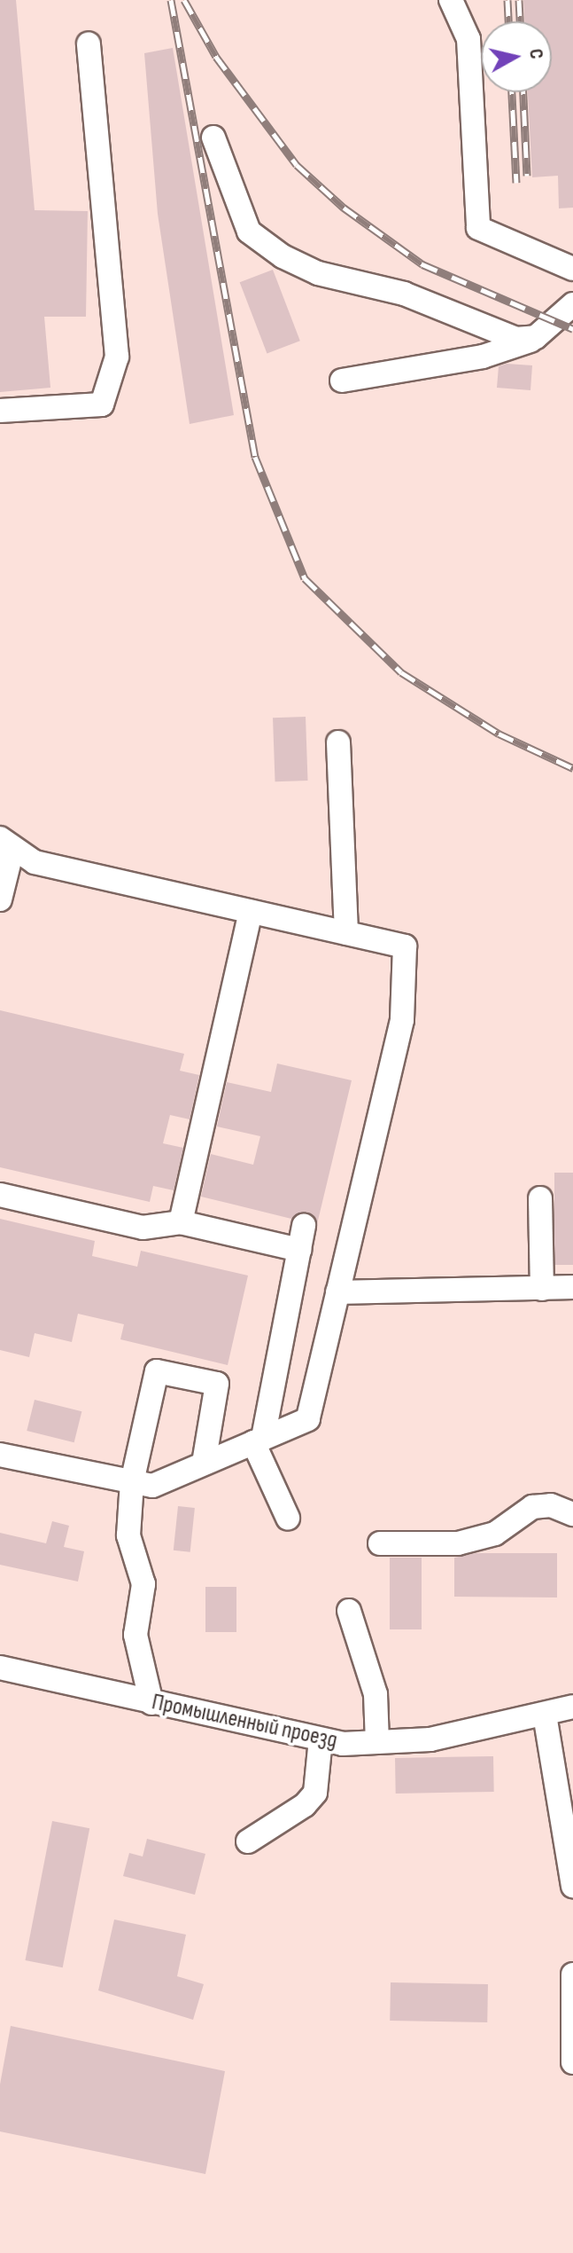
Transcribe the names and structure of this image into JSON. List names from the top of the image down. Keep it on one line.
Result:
{"streets":{"street":["Промышленный проезд"]},"north":"right"}
